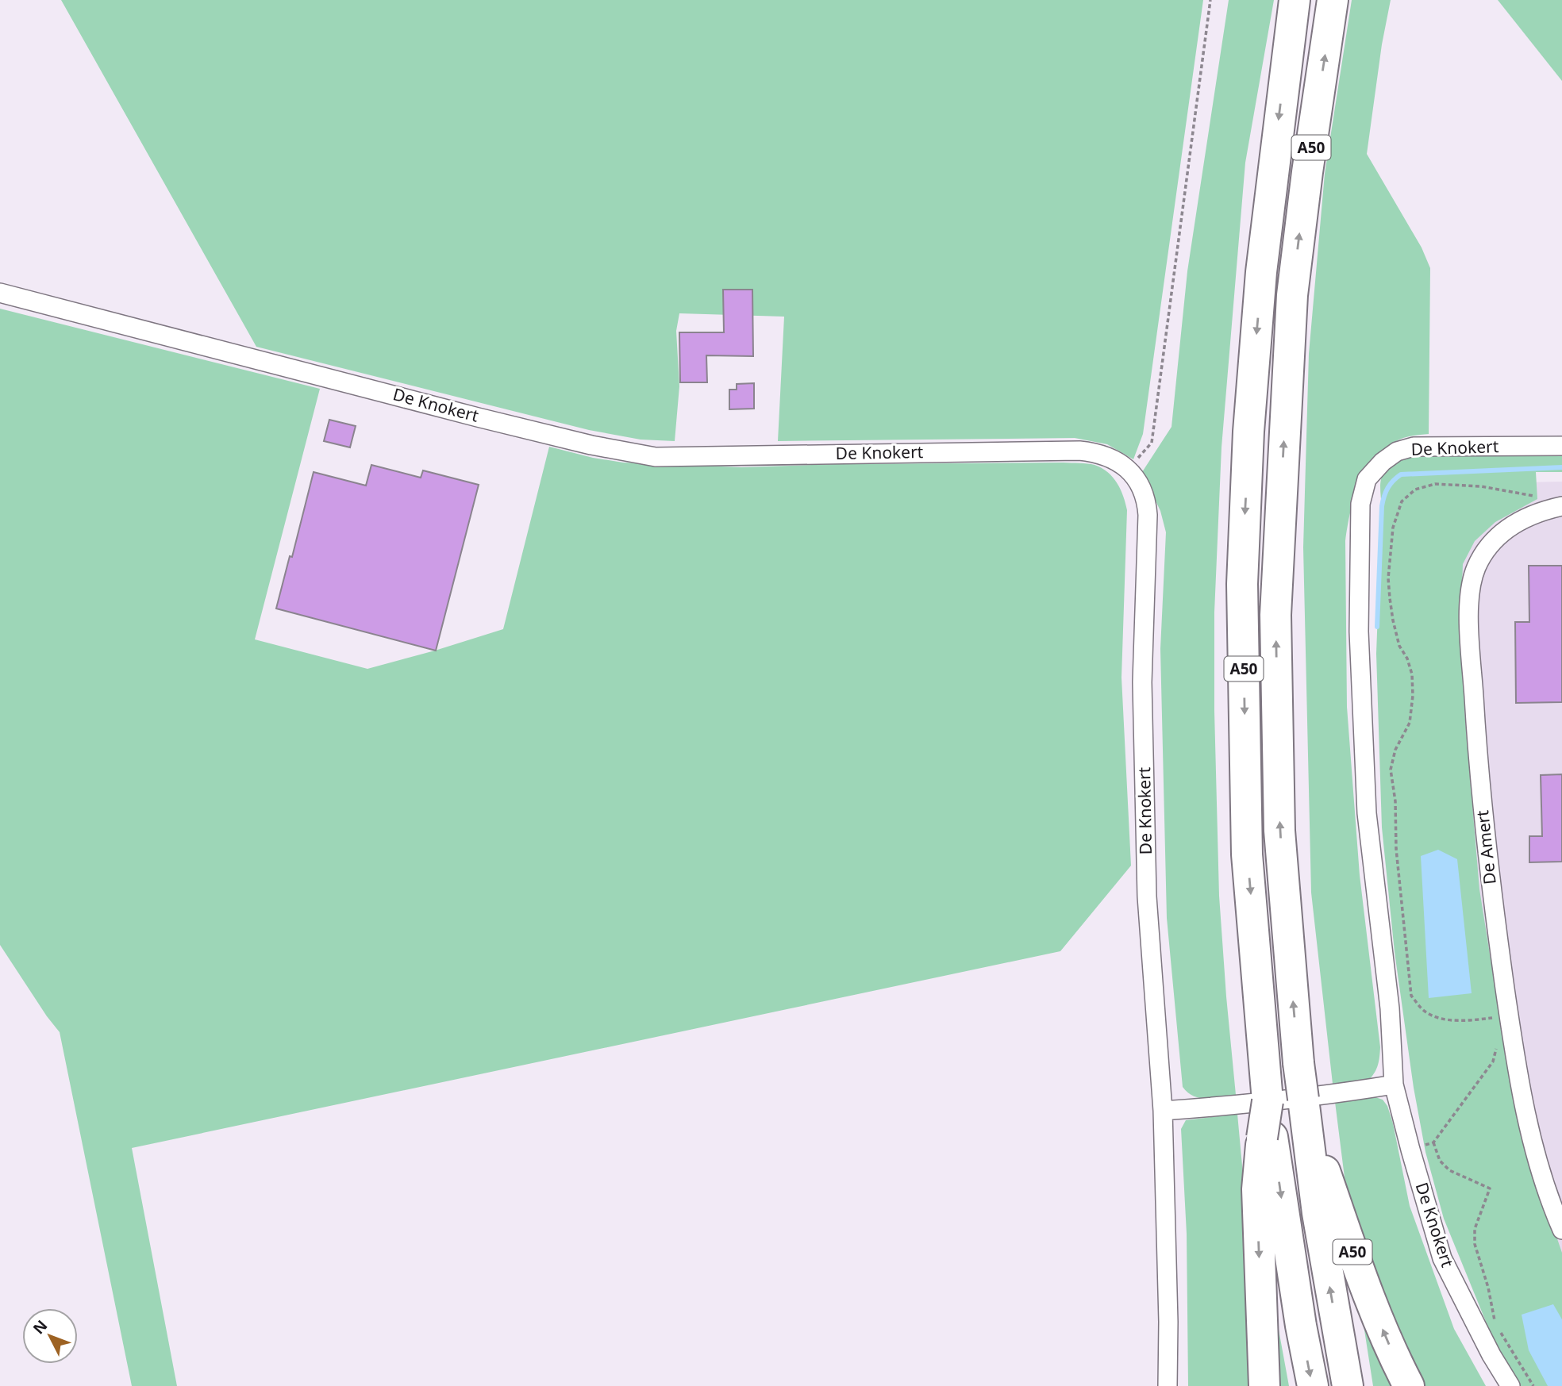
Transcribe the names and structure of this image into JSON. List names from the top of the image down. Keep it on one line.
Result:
{"streets":{"highway":["A50"],"street":["De Knokert","De Amert"]},"north":"top left"}
